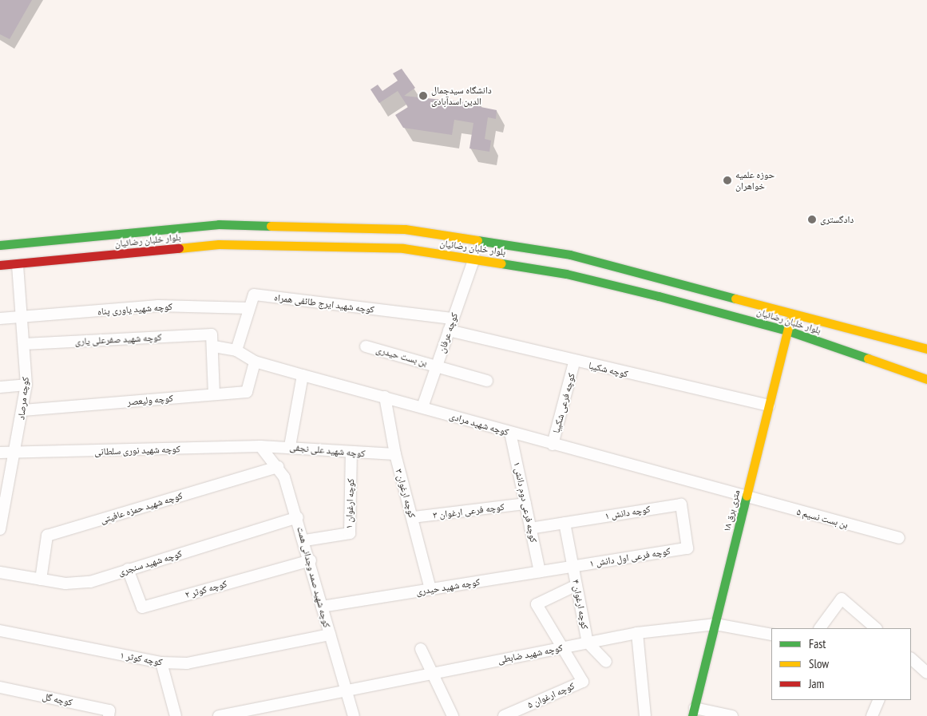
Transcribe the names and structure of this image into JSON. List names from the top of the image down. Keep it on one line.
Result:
{"streets":{"main road":["بلوار خلبان رضائیان","۱۸ متری برق"],"street":["کوچه شهید ایرج طائفی همراه","کوچه شهید یاوری پناه","کوچه عرفان","کوچه شهید صفرعلی یاری","بن بست حیدری","کوچه شکیبا","کوچه مرصاد","کوچه ولیعصر","کوچه فرعی شکیبا","کوچه شهید مرادی","کوچه شهید نوری سلطانی","کوچه شهید علی نجفی","کوچه ارغوان ۳","کوچه فرعی دوم دانش ۱","کوچه ارغوان ۱","کوچه شهید حمزه عافیتی","کوچه فرعی ارغوان ۳","کوچه دانش ۱","بن بست نسیم ۵","کوچه فرعی اول دانش ۱","کوچه شهید سنجری","کوچه شهید صمد وجدانی همت","کوچه شهید حیدری","کوچه کوثر ۲","کوچه ارغوان ۴","کوچه شهید ضابطی","کوچه کوثر ۱","کوچه ارغوان ۵","کوچه گل"]},"crossings":[["بلوار خلبان رضائیان","کوچه عرفان"],["بلوار خلبان رضائیان","کوچه مرصاد"],["بلوار خلبان رضائیان","۱۸ متری برق"],["کوچه شهید ایرج طائفی همراه","کوچه شهید یاوری پناه"],["کوچه شهید ایرج طائفی همراه","کوچه عرفان"],["کوچه شهید ایرج طائفی همراه","کوچه شهید مرادی"],["کوچه شهید یاوری پناه","کوچه مرصاد"],["کوچه عرفان","بن بست حیدری"],["کوچه عرفان","کوچه شکیبا"],["کوچه عرفان","کوچه شهید مرادی"],["کوچه شهید صفرعلی یاری","کوچه مرصاد"],["کوچه شهید صفرعلی یاری","کوچه شهید مرادی"],["کوچه شکیبا","کوچه فرعی شکیبا"],["کوچه شکیبا","۱۸ متری برق"],["کوچه مرصاد","کوچه ولیعصر"],["کوچه مرصاد","کوچه شهید نوری سلطانی"],["کوچه ولیعصر","کوچه شهید مرادی"],["کوچه فرعی شکیبا","کوچه شهید مرادی"],["کوچه شهید مرادی","کوچه ارغوان ۳"],["کوچه شهید مرادی","کوچه فرعی دوم دانش ۱"],["کوچه شهید مرادی","۱۸ متری برق"],["کوچه شهید مرادی","بن بست نسیم ۵"],["کوچه شهید نوری سلطانی","کوچه شهید علی نجفی"],["کوچه شهید نوری سلطانی","کوچه شهید صمد وجدانی همت"],["کوچه شهید علی نجفی","کوچه ارغوان ۳"],["کوچه شهید علی نجفی","کوچه ارغوان ۱"],["کوچه شهید علی نجفی","کوچه شهید صمد وجدانی همت"],["کوچه ارغوان ۳","کوچه فرعی ارغوان ۳"],["کوچه ارغوان ۳","کوچه شهید حیدری"],["کوچه فرعی دوم دانش ۱","کوچه فرعی ارغوان ۳"],["کوچه فرعی دوم دانش ۱","کوچه دانش ۱"],["کوچه فرعی دوم دانش ۱","کوچه شهید حیدری"],["کوچه ارغوان ۱","کوچه شهید صمد وجدانی همت"],["کوچه شهید حمزه عافیتی","کوچه شهید سنجری"],["کوچه شهید حمزه عافیتی","کوچه شهید صمد وجدانی همت"],["۱۸ متری برق","بن بست نسیم ۵"],["۱۸ متری برق","کوچه شهید ضابطی"],["کوچه دانش ۱","کوچه فرعی اول دانش ۱"],["کوچه دانش ۱","کوچه ارغوان ۴"],["کوچه فرعی اول دانش ۱","کوچه شهید حیدری"],["کوچه فرعی اول دانش ۱","کوچه ارغوان ۴"],["کوچه شهید سنجری","کوچه شهید صمد وجدانی همت"],["کوچه شهید سنجری","کوچه کوثر ۲"],["کوچه شهید صمد وجدانی همت","کوچه شهید حیدری"],["کوچه شهید صمد وجدانی همت","کوچه کوثر ۲"],["کوچه شهید صمد وجدانی همت","کوچه شهید ضابطی"],["کوچه شهید صمد وجدانی همت","کوچه کوثر ۱"],["کوچه شهید حیدری","کوچه ارغوان ۴"],["کوچه ارغوان ۴","کوچه شهید ضابطی"],["کوچه شهید ضابطی","کوچه ارغوان ۵"]],"places":["دانشگاه سیدجمال الدین اسدآبادی","حوزه علمیه خواهران","دادگستری"],"legend":["Fast","Slow","Jam"]}
